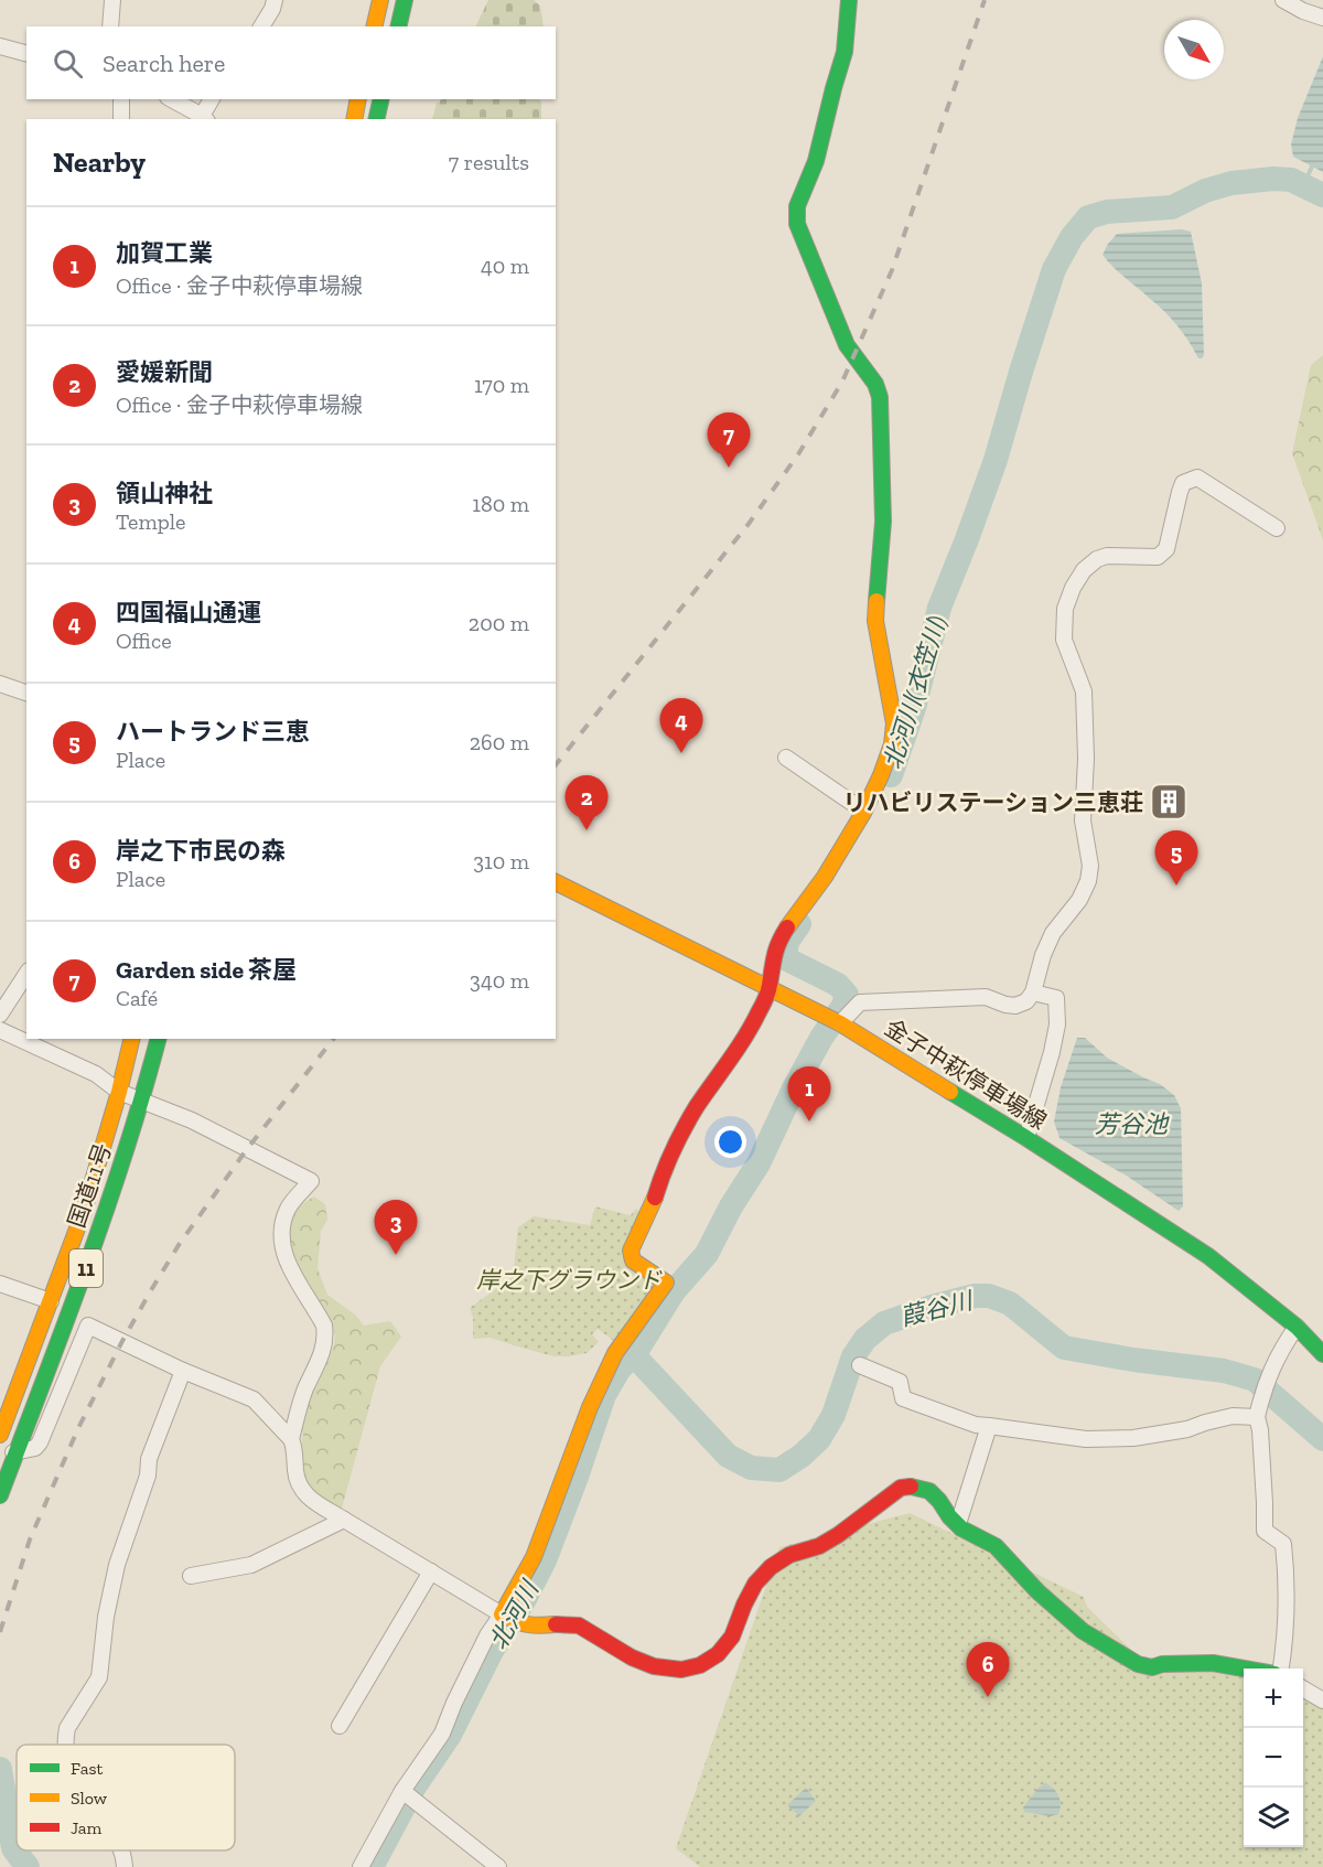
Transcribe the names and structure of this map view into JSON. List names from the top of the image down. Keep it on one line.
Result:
{"streets":{"main road":["金子中萩停車場線","国道11号","11"]},"water":["北河川(衣笠川)","芳谷池","葭谷川","北河川"],"parks":["岸之下グラウンド"],"places":{"building":["リハビリステーション三恵荘"]},"legend":["Fast","Slow","Jam"],"north":"bottom right","page":{"search":"Search here","heading":["Nearby","7 results"],"list":[{"mark":"1","name":"加賀工業","note":"Office · 金子中萩停車場線","value":"40 m"},{"mark":"2","name":"愛媛新聞","note":"Office · 金子中萩停車場線","value":"170 m"},{"mark":"3","name":"領山神社","note":"Temple","value":"180 m"},{"mark":"4","name":"四国福山通運","note":"Office","value":"200 m"},{"mark":"5","name":"ハートランド三恵","note":"Place","value":"260 m"},{"mark":"6","name":"岸之下市民の森","note":"Place","value":"310 m"},{"mark":"7","name":"Garden side 茶屋","note":"Café","value":"340 m"}],"pins":["7","4","2","5","1","3","6"],"map_buttons":["+","−"]}}
